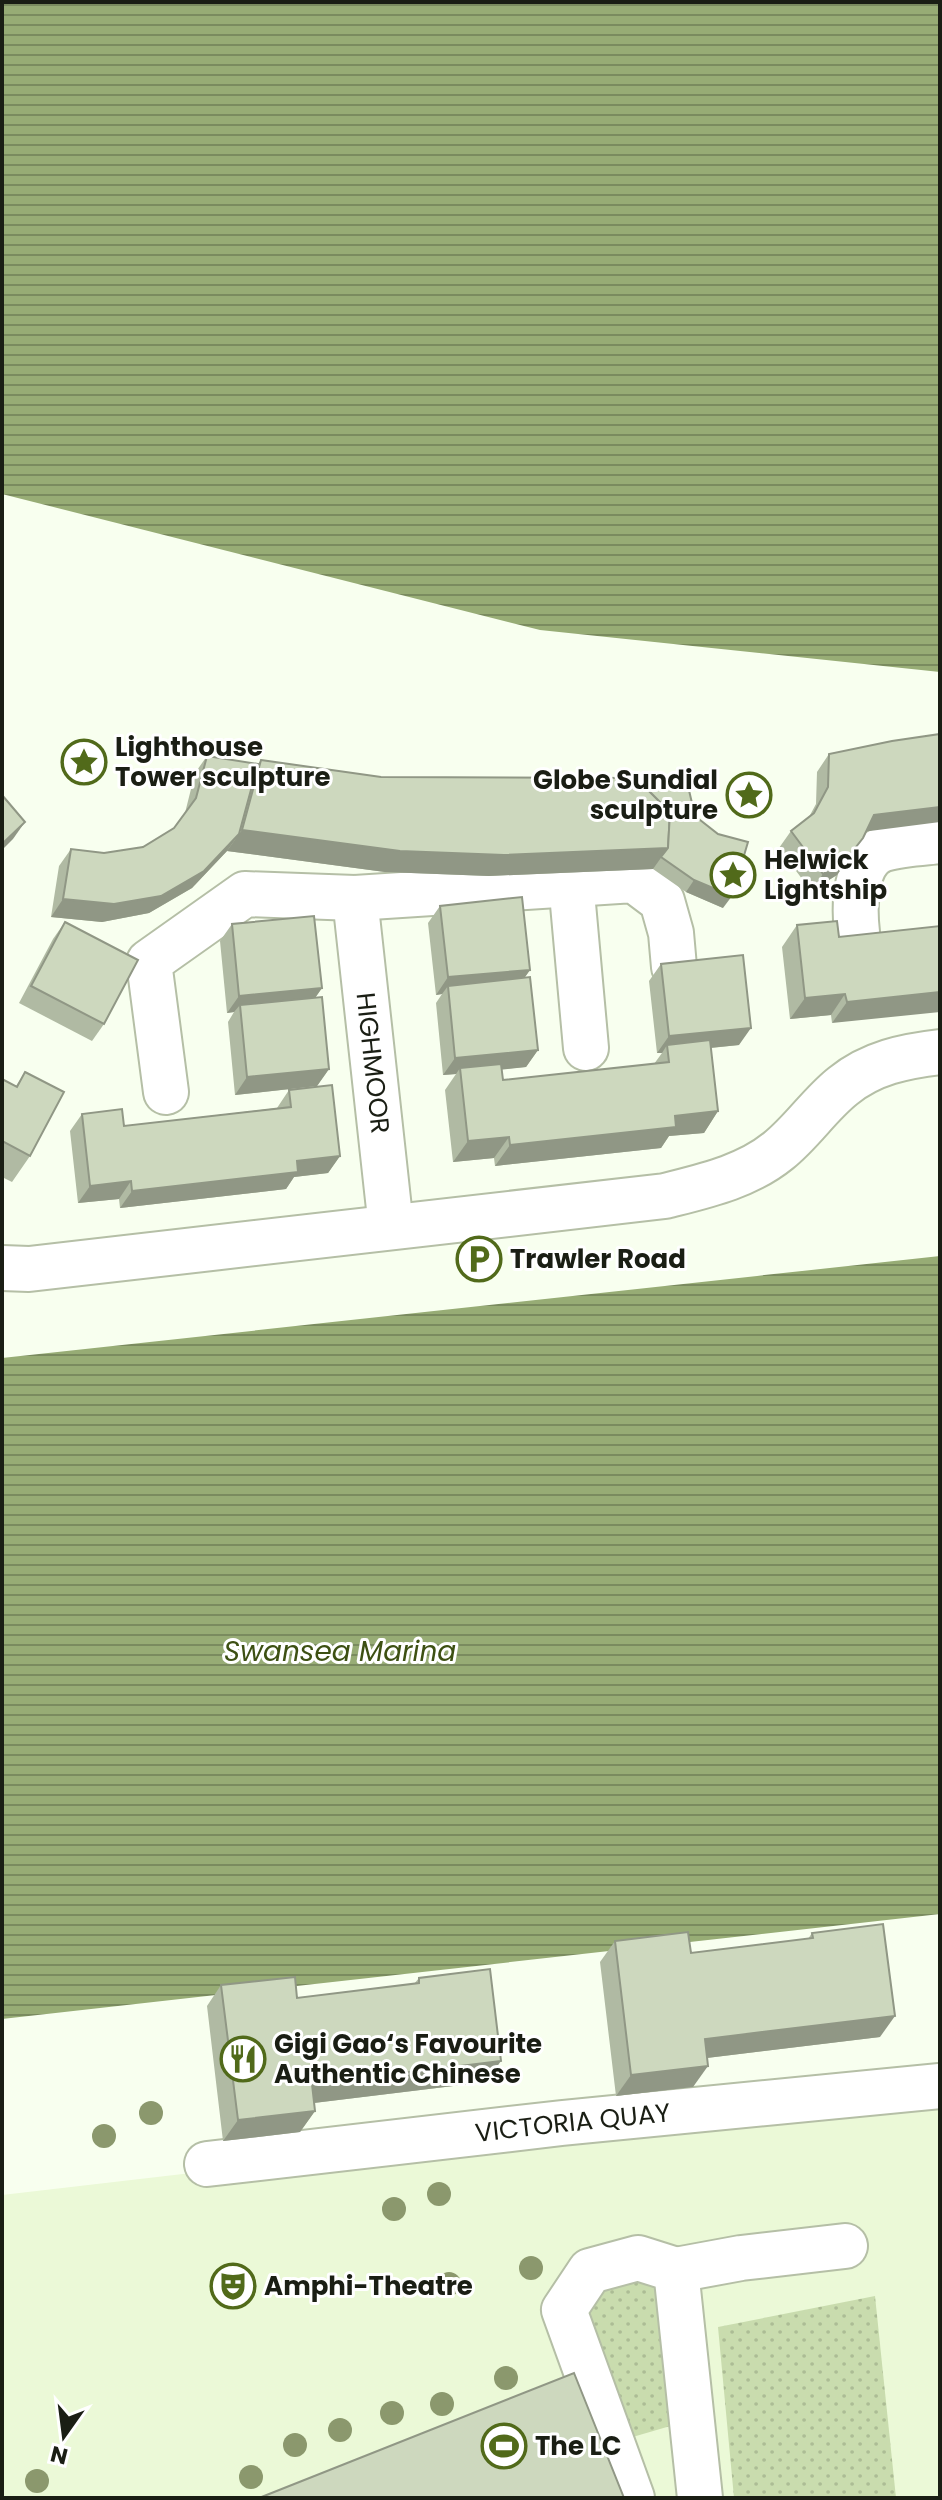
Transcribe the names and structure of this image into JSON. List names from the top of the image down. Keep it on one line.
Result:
{"streets":{"street":["HIGHMOOR","VICTORIA QUAY"]},"water":["Swansea Marina"],"places":{"place":["Lighthouse Tower sculpture","Globe Sundial sculpture","Helwick Lightship"],"parking":["Trawler Road"],"restaurant":["Gigi Gao‘s Favourite Authentic Chinese"],"theatre":["Amphi-Theatre"],"sports":["The LC"]},"north":"bottom"}
